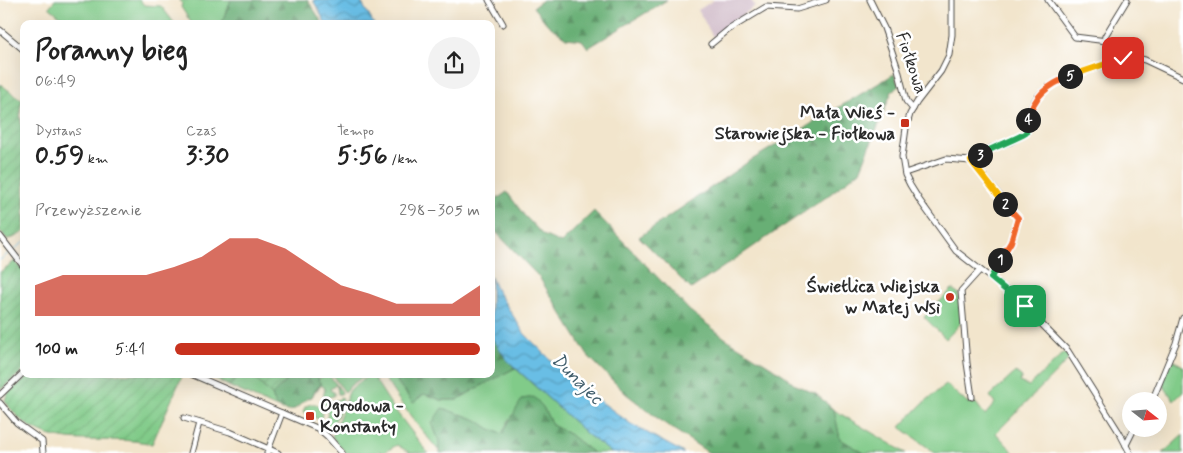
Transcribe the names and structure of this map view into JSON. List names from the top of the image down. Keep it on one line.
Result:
{"streets":{"street":["Fiołkowa"]},"water":["Dunajec"],"places":{"transit":["Mała Wieś - Starowiejska - Fiołkowa","Ogrodowa - Konstanty"],"other":["Świetlica Wiejska w Małej Wsi"]},"north":"right","page":{"heading":["Poranny bieg","06:49"],"pins":["5","4","3","2","1"],"stats":[["Dystans","0.59 km"],["Czas","3:30"],["Tempo","5:56 /km"]],"chart":["Przewyższenie","298–305 m"],"list":[{"name":"100 m","note":"5:41"}]}}
